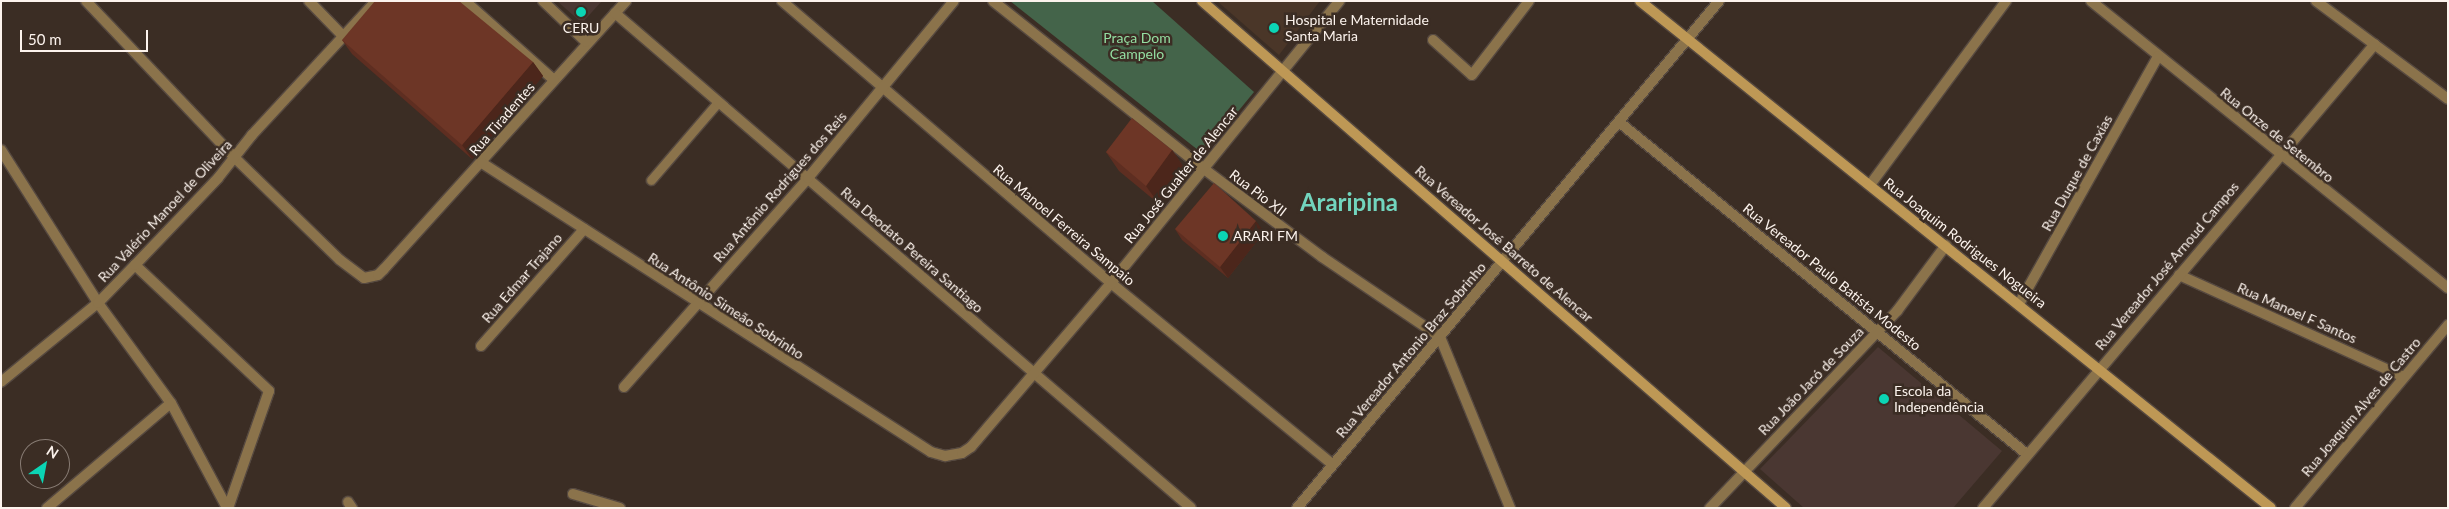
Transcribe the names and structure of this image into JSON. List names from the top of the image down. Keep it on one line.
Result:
{"streets":{"main road":["Rua Joaquim Rodrigues Nogueira","Rua Vereador José Barreto de Alencar"],"street":["Rua Tiradentes","Rua Onze de Setembro","Rua Duque de Caxias","Rua José Gualter de Alencar","Rua Antônio Rodrigues dos Reis","Rua Pio XII","Rua Valério Manoel de Oliveira","Rua Manoel Ferreira Sampaio","Rua Deodato Pereira Santiago","Rua Vereador José Arnoud Campos","Rua Vereador Paulo Batista Modesto","Rua Edmar Trajano","Rua Antônio Simeão Sobrinho","Rua Manoel F Santos","Rua Vereador Antonio Braz Sobrinho","Rua João Jacó de Souza","Rua Joaquim Alves de Castro"]},"crossings":[["Rua Tiradentes","Rua Valério Manoel de Oliveira"],["Rua Tiradentes","Rua Deodato Pereira Santiago"],["Rua Tiradentes","Rua Antônio Simeão Sobrinho"],["Rua Onze de Setembro","Rua Duque de Caxias"],["Rua Onze de Setembro","Rua Vereador José Arnoud Campos"],["Rua Duque de Caxias","Rua Joaquim Rodrigues Nogueira"],["Rua José Gualter de Alencar","Rua Pio XII"],["Rua José Gualter de Alencar","Rua Manoel Ferreira Sampaio"],["Rua José Gualter de Alencar","Rua Vereador José Barreto de Alencar"],["Rua José Gualter de Alencar","Rua Deodato Pereira Santiago"],["Rua José Gualter de Alencar","Rua Antônio Simeão Sobrinho"],["Rua Antônio Rodrigues dos Reis","Rua Manoel Ferreira Sampaio"],["Rua Antônio Rodrigues dos Reis","Rua Deodato Pereira Santiago"],["Rua Antônio Rodrigues dos Reis","Rua Antônio Simeão Sobrinho"],["Rua Pio XII","Rua Vereador Antonio Braz Sobrinho"],["Rua Manoel Ferreira Sampaio","Rua Vereador Antonio Braz Sobrinho"],["Rua Joaquim Rodrigues Nogueira","Rua Vereador José Arnoud Campos"],["Rua Joaquim Rodrigues Nogueira","Rua Vereador Antonio Braz Sobrinho"],["Rua Joaquim Rodrigues Nogueira","Rua João Jacó de Souza"],["Rua Vereador José Barreto de Alencar","Rua Vereador Antonio Braz Sobrinho"],["Rua Vereador José Barreto de Alencar","Rua João Jacó de Souza"],["Rua Vereador José Arnoud Campos","Rua Vereador Paulo Batista Modesto"],["Rua Vereador José Arnoud Campos","Rua Manoel F Santos"],["Rua Vereador Paulo Batista Modesto","Rua Vereador Antonio Braz Sobrinho"],["Rua Vereador Paulo Batista Modesto","Rua João Jacó de Souza"],["Rua Edmar Trajano","Rua Antônio Simeão Sobrinho"],["Rua Manoel F Santos","Rua Joaquim Alves de Castro"]],"districts":["Araripina"],"parks":["Praça Dom Campelo"],"places":["CERU","Hospital e Maternidade Santa Maria","ARARI FM","Escola da Independência"],"scale_bar":"50 m","north":"top right"}
